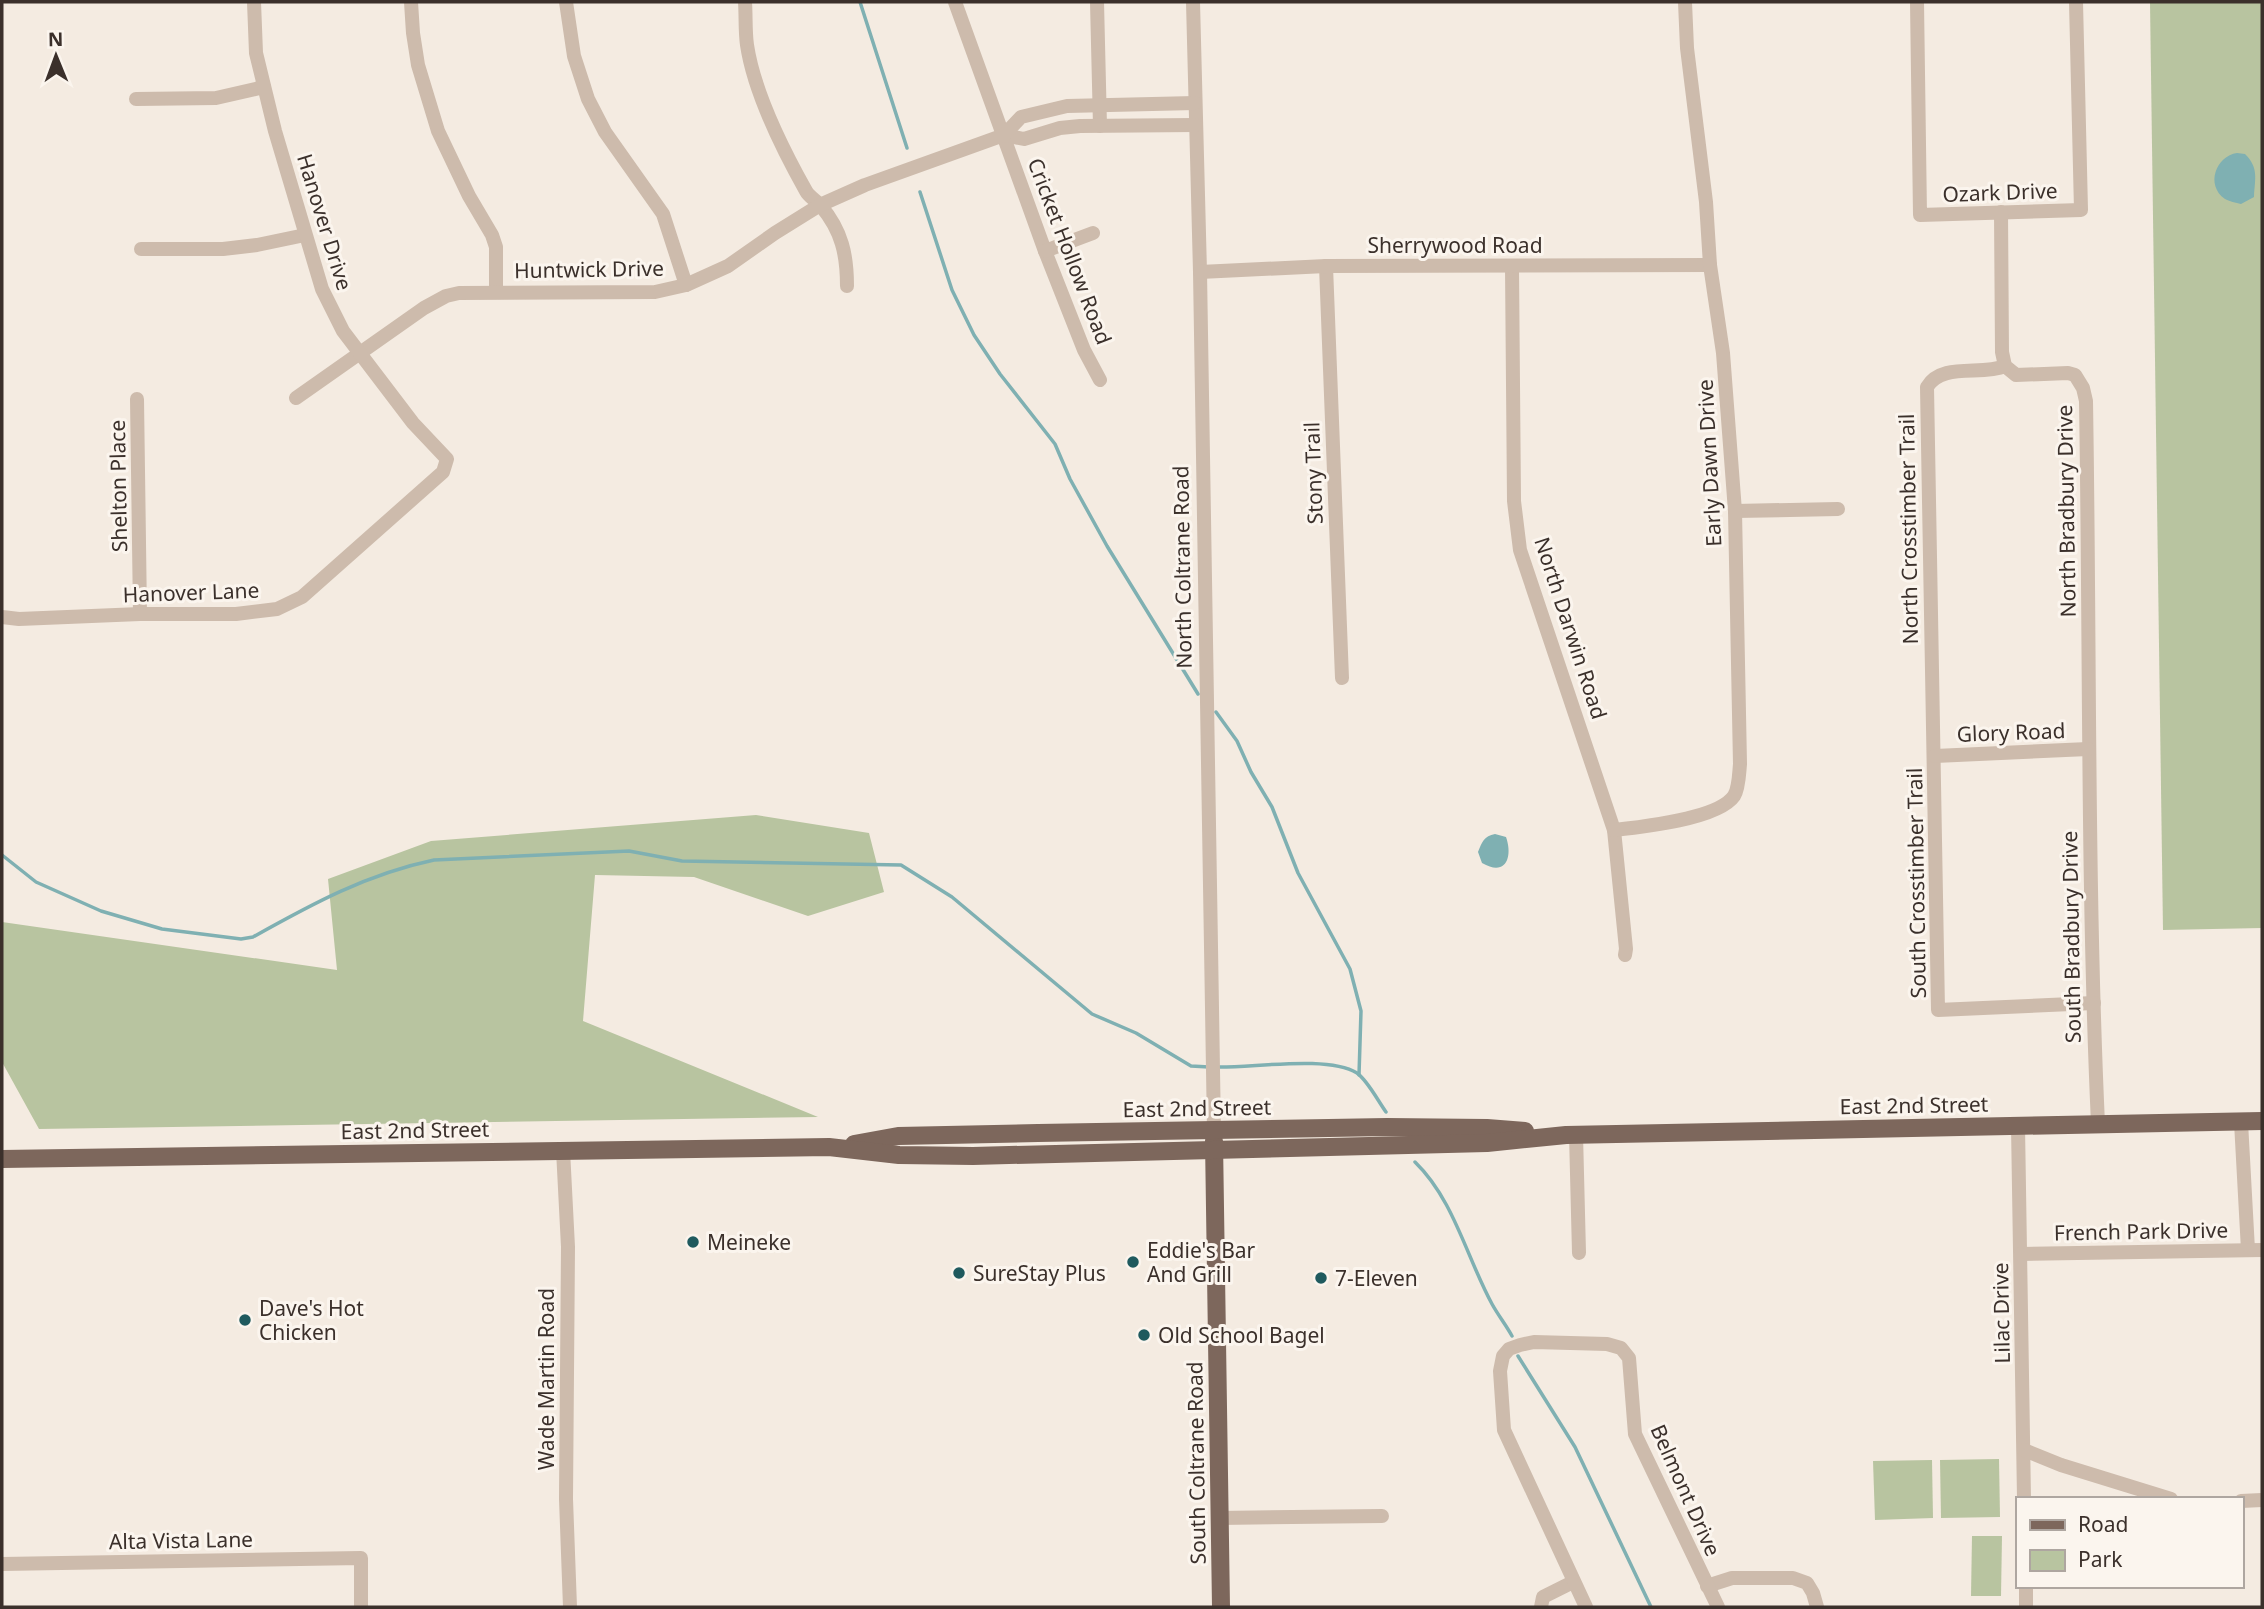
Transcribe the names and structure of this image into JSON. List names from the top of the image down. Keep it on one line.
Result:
{"streets":{"main road":["East 2nd Street","South Coltrane Road"],"street":["Ozark Drive","Hanover Drive","Sherrywood Road","Cricket Hollow Road","Huntwick Drive","Early Dawn Drive","Stony Trail","Shelton Place","North Bradbury Drive","North Crosstimber Trail","North Coltrane Road","Hanover Lane","North Darwin Road","Glory Road","South Crosstimber Trail","South Bradbury Drive","French Park Drive","Lilac Drive","Wade Martin Road","Belmont Drive","Alta Vista Lane"]},"crossings":[["Hanover Drive","Huntwick Drive"],["Hanover Drive","Hanover Lane"],["Sherrywood Road","Early Dawn Drive"],["Sherrywood Road","Stony Trail"],["Sherrywood Road","North Coltrane Road"],["Sherrywood Road","North Darwin Road"],["Cricket Hollow Road","Huntwick Drive"],["Huntwick Drive","North Coltrane Road"],["Early Dawn Drive","North Darwin Road"],["Shelton Place","Hanover Lane"],["North Bradbury Drive","North Crosstimber Trail"],["North Bradbury Drive","Glory Road"],["North Bradbury Drive","South Bradbury Drive"],["North Crosstimber Trail","Glory Road"],["North Crosstimber Trail","South Crosstimber Trail"],["North Coltrane Road","East 2nd Street"],["North Coltrane Road","South Coltrane Road"],["Glory Road","South Crosstimber Trail"],["Glory Road","South Bradbury Drive"],["South Crosstimber Trail","South Bradbury Drive"],["South Bradbury Drive","East 2nd Street"],["East 2nd Street","Lilac Drive"],["East 2nd Street","Wade Martin Road"],["East 2nd Street","South Coltrane Road"],["French Park Drive","Lilac Drive"]],"places":["Meineke","Eddie's Bar And Grill","SureStay Plus","7-Eleven","Dave's Hot Chicken","Old School Bagel"],"legend":["Road","Park"],"north":"top"}
